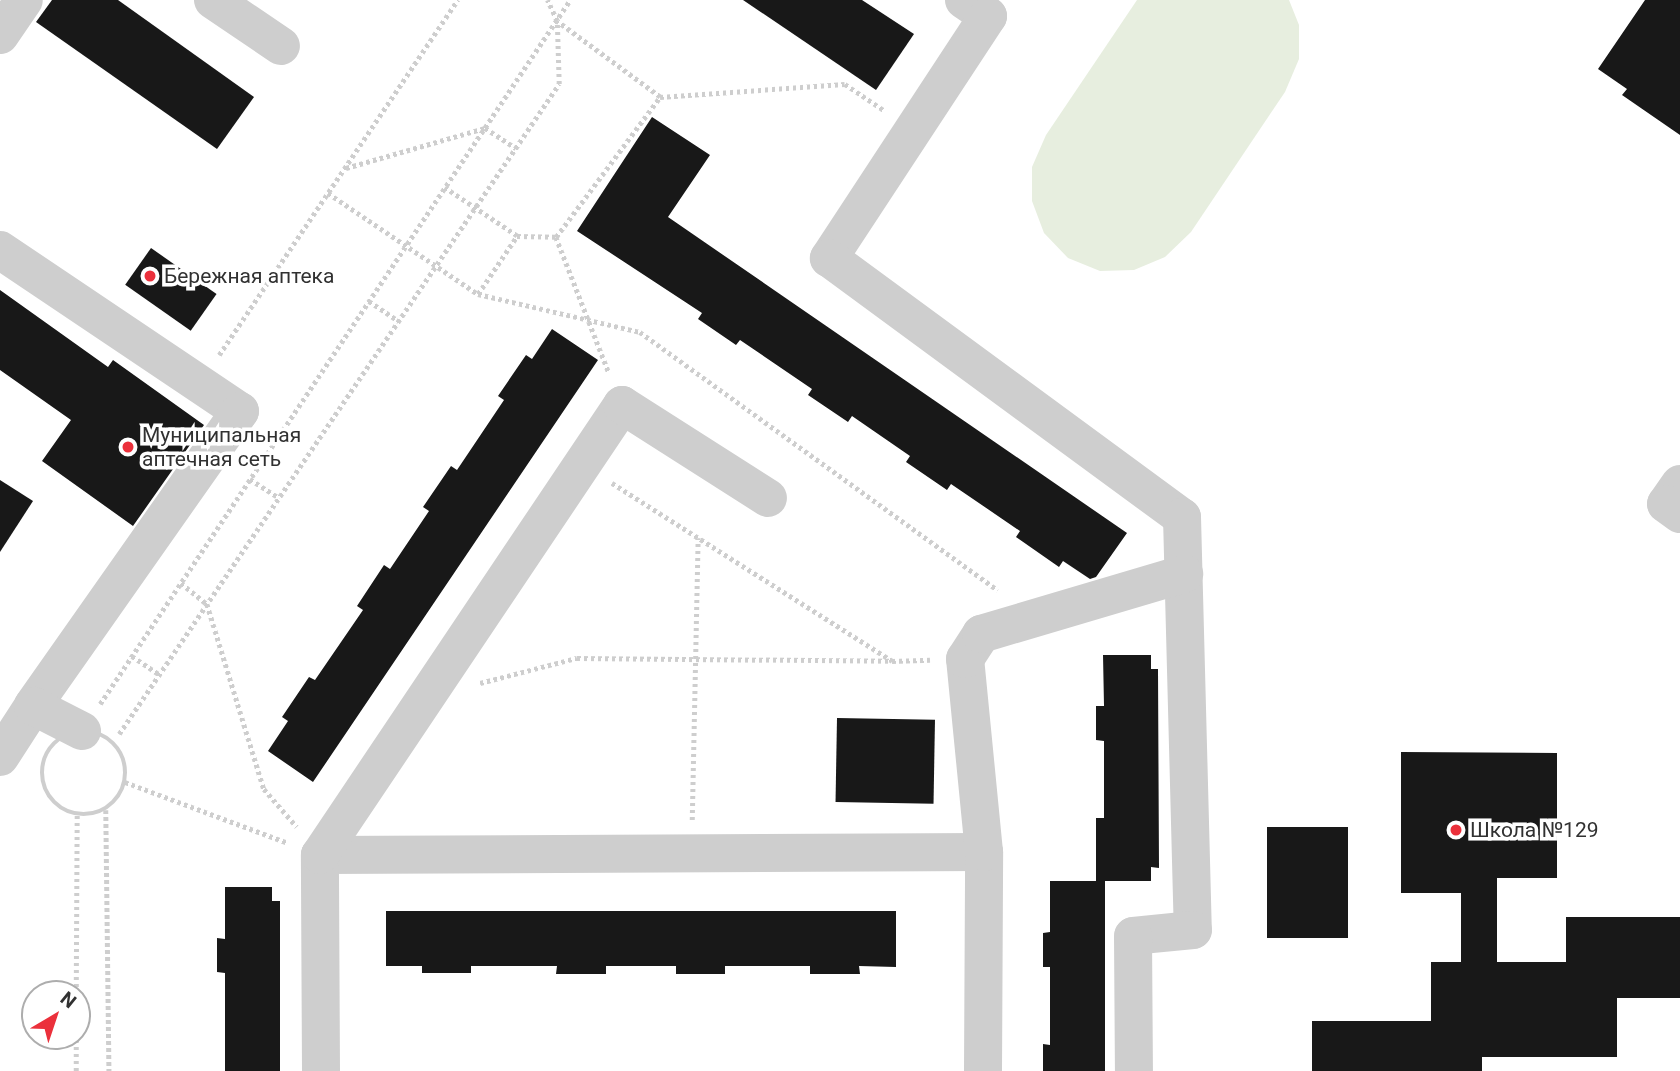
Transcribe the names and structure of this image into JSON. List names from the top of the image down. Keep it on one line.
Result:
{"places":["Бережная аптека","Муниципальная аптечная сеть","Школа №129"],"north":"top right"}
